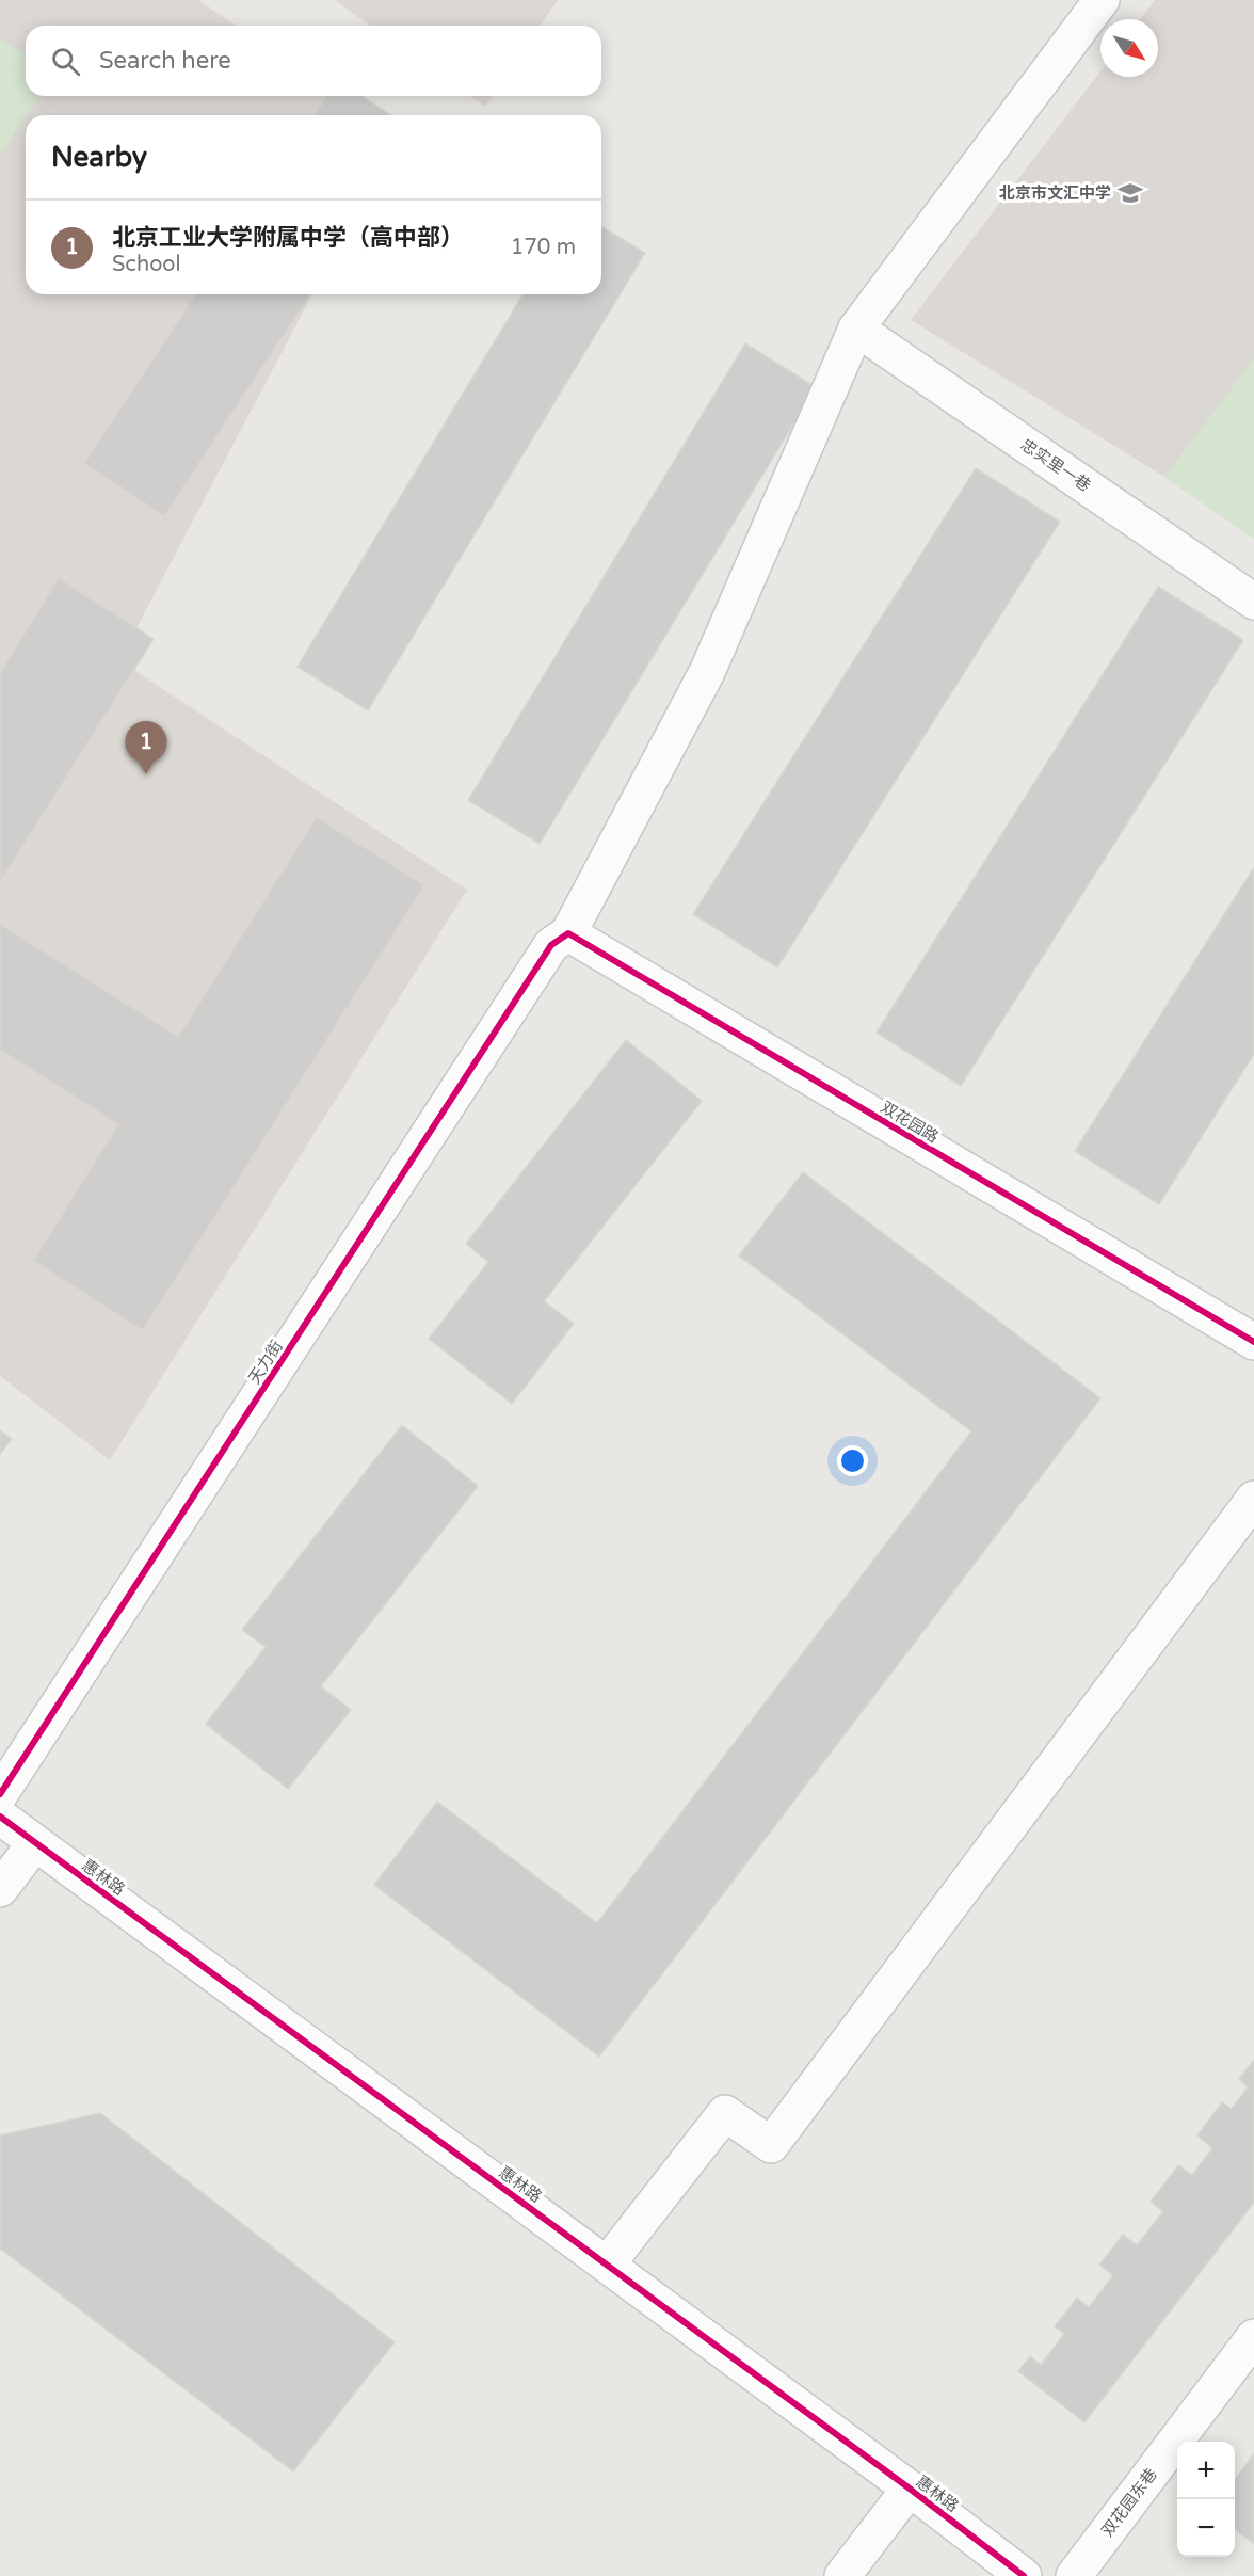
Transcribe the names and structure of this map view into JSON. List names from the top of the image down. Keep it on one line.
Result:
{"streets":{"street":["忠实里一巷","双花园路","天力街","惠林路","双花园东巷"]},"crossings":[["忠实里一巷","天力街"],["双花园路","天力街"]],"places":{"school or university":["北京市文汇中学"]},"north":"bottom right","page":{"search":"Search here","heading":"Nearby","list":[{"mark":"1","name":"北京工业大学附属中学（高中部）","note":"School","value":"170 m"}],"pins":"1","map_buttons":["+","−"]}}
